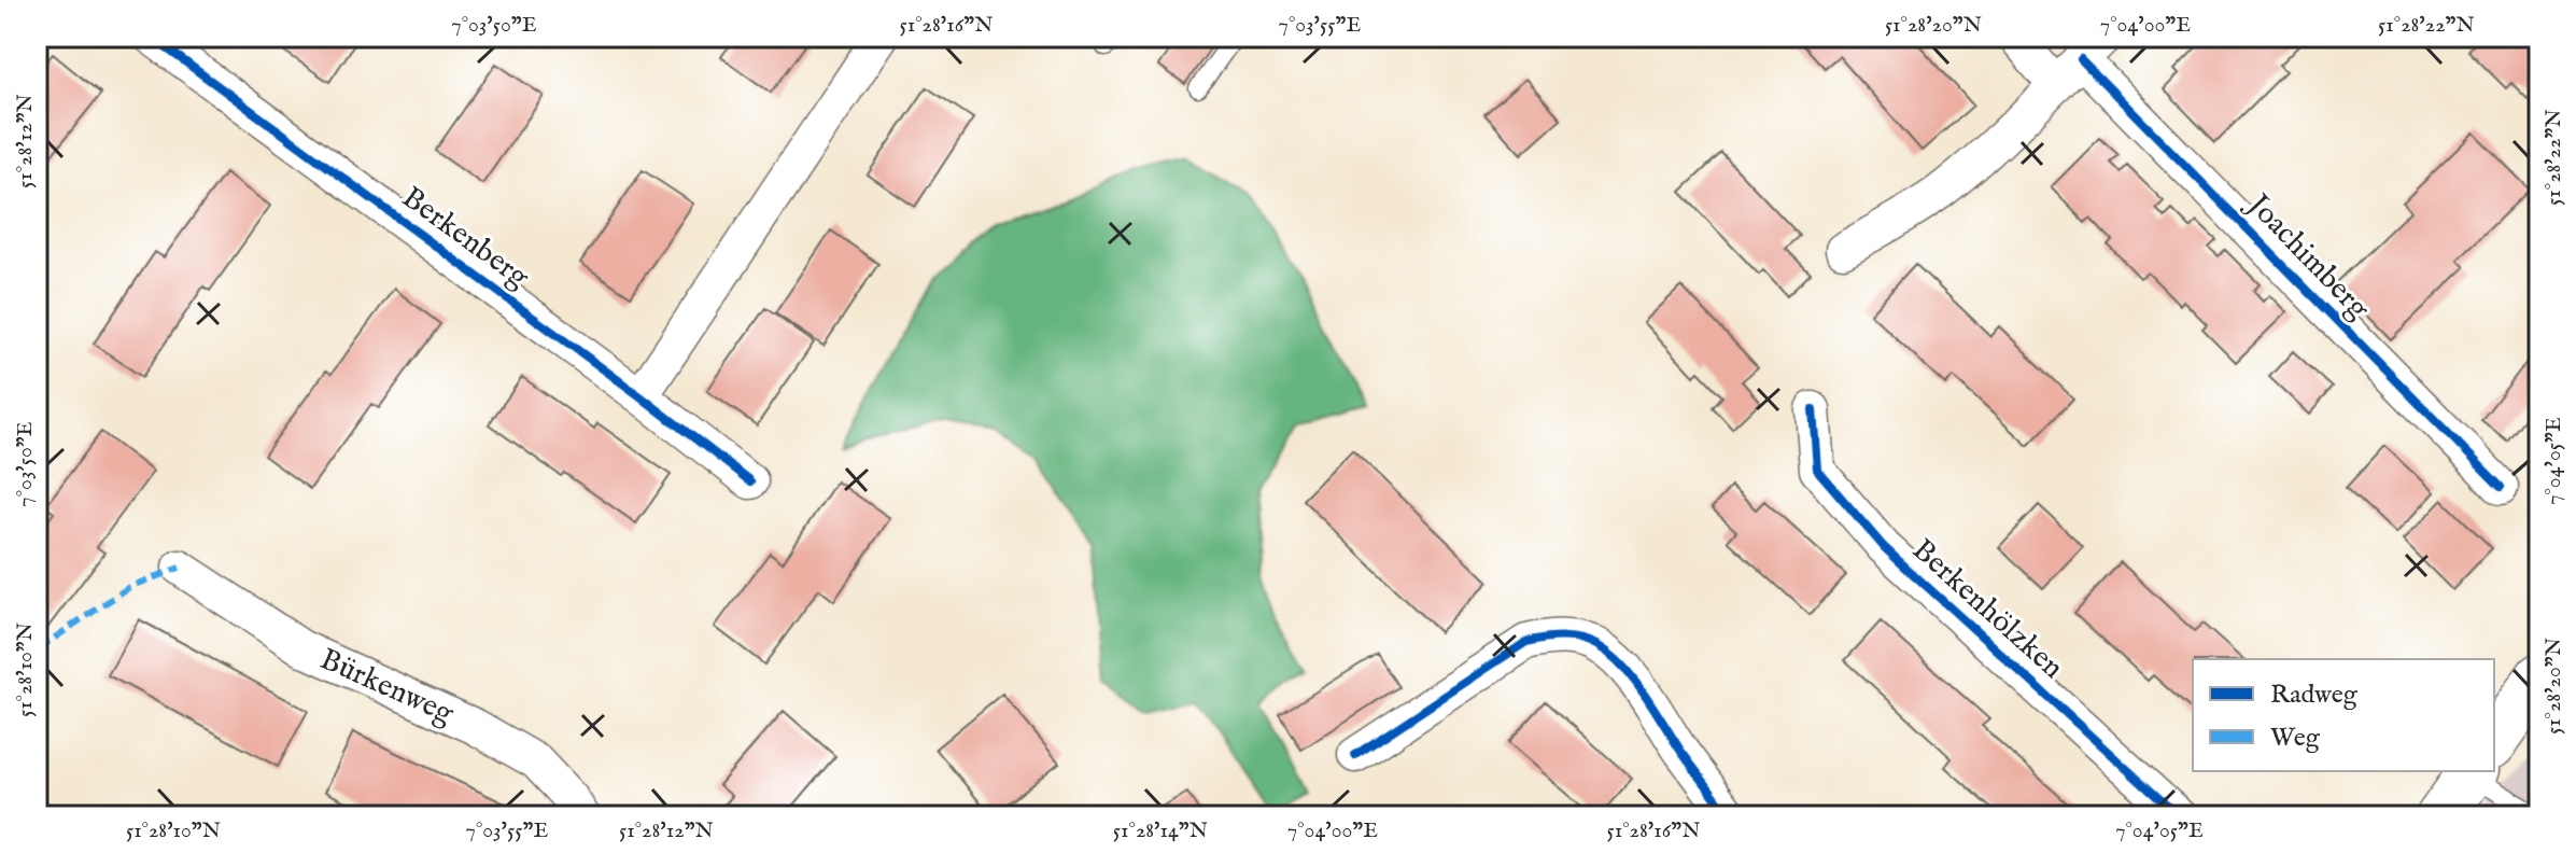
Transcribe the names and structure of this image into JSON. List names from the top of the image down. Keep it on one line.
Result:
{"streets":{"street":["Berkenberg","Joachimberg","Berkenhölzken","Bürkenweg"]},"legend":["Radweg","Weg"],"coordinates":["7°03'50\"E","51°28'16\"N","7°03'55\"E","51°28'20\"N","7°04'00\"E","51°28'22\"N","51°28'12\"N","7°04'05\"E","51°28'10\"N","51°28'14\"N"]}
